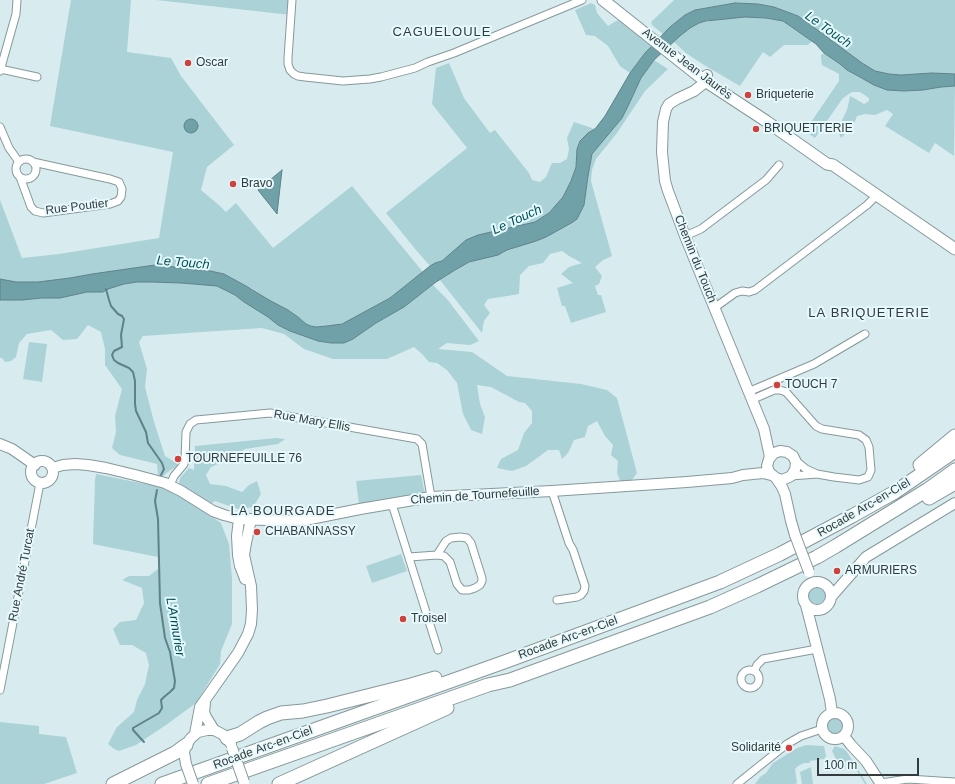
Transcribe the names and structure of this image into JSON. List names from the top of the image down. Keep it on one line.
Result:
{"streets":{"highway":["Rocade Arc-en-Ciel"],"main road":["Avenue Jean Jaurès"],"street":["Rue Poutier","Chemin du Touch","Rue Mary Ellis","Chemin de Tournefeuille","Rue André Turcat"]},"crossings":[["Avenue Jean Jaurès","Chemin du Touch"],["Chemin du Touch","Chemin de Tournefeuille"],["Rue Mary Ellis","Chemin de Tournefeuille"],["Chemin de Tournefeuille","Rue André Turcat"]],"districts":["CAGUELOULE","LA BRIQUETERIE","LA BOURGADE"],"water":["Le Touch","L'Armurier"],"places":["Oscar","Briqueterie","BRIQUETTERIE","Bravo","TOUCH 7","TOURNEFEUILLE 76","CHABANNASSY","ARMURIERS","Troisel","Solidarité"],"scale_bar":"100 m"}
